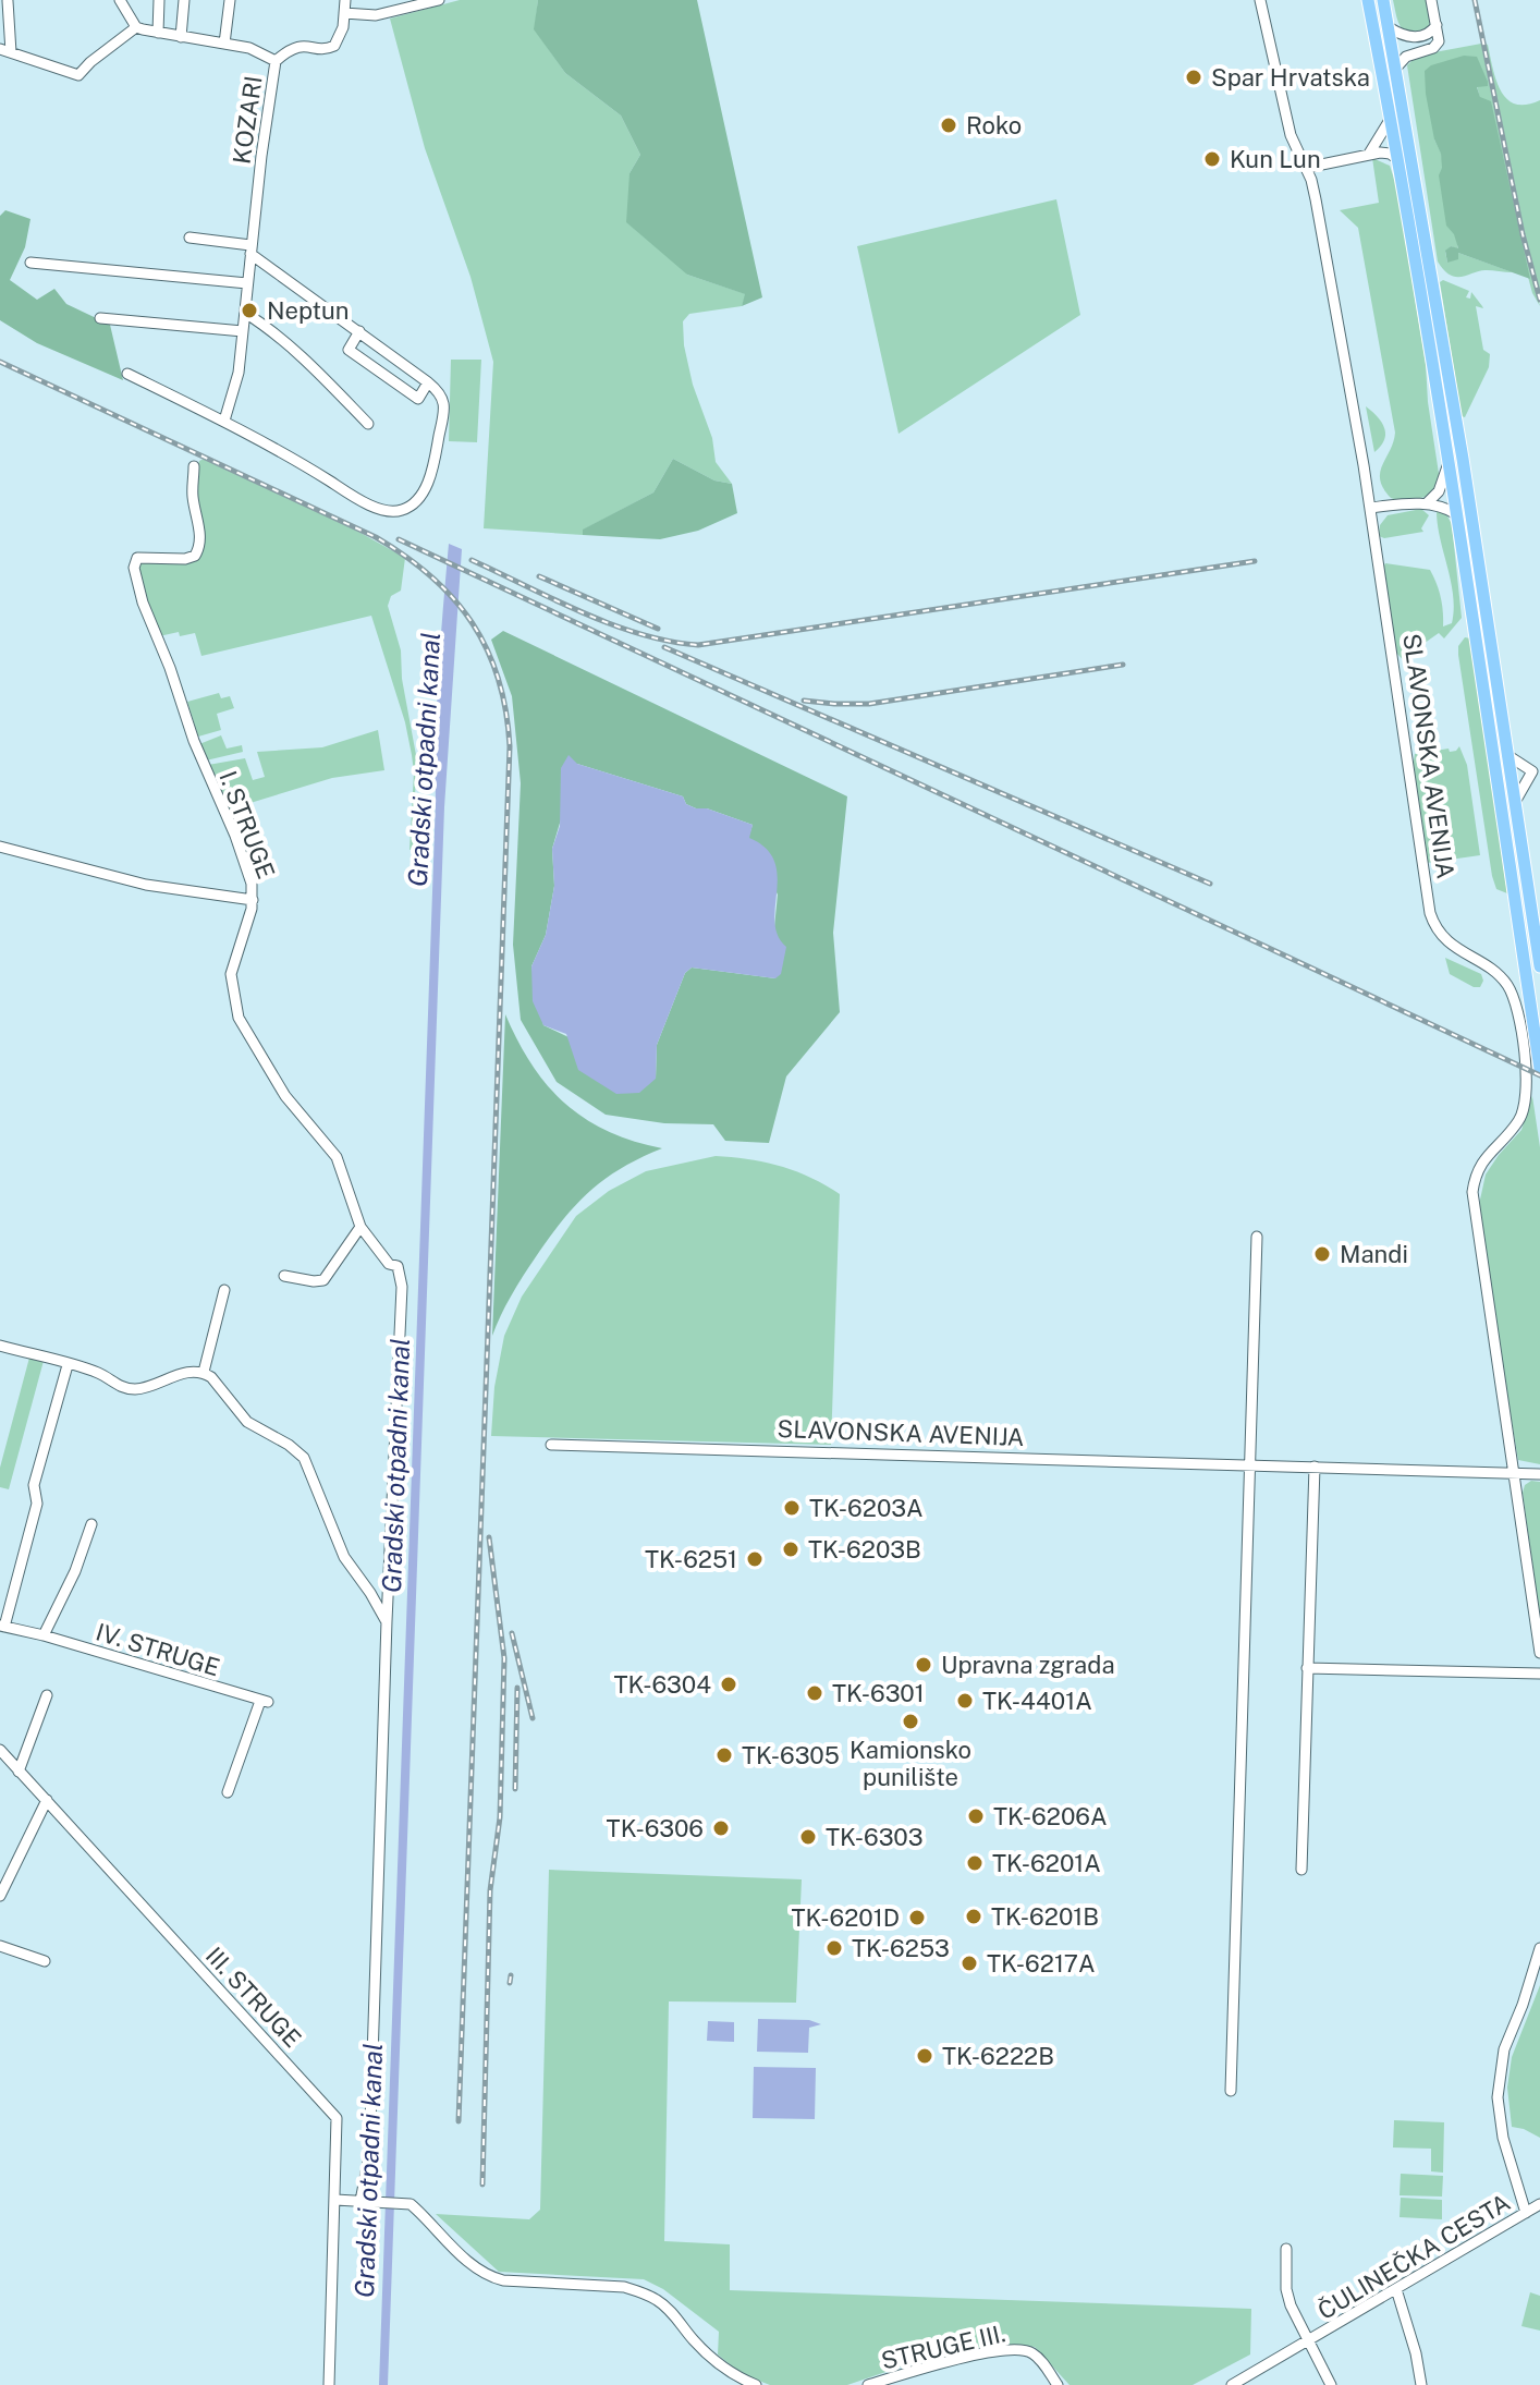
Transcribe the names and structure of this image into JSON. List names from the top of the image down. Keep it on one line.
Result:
{"streets":{"street":["KOZARI","SLAVONSKA AVENIJA","I. STRUGE","IV. STRUGE","III. STRUGE","ČULINEČKA CESTA","STRUGE III."]},"water":["Gradski otpadni kanal"],"places":["Spar Hrvatska","Roko","Kun Lun","Neptun","Mandi","TK-6203A","TK-6203B","TK-6251","Upravna zgrada","TK-6304","TK-6301","TK-4401A","Kamionsko punilište","TK-6305","TK-6206A","TK-6306","TK-6303","TK-6201A","TK-6201B","TK-6201D","TK-6253","TK-6217A","TK-6222B"]}
